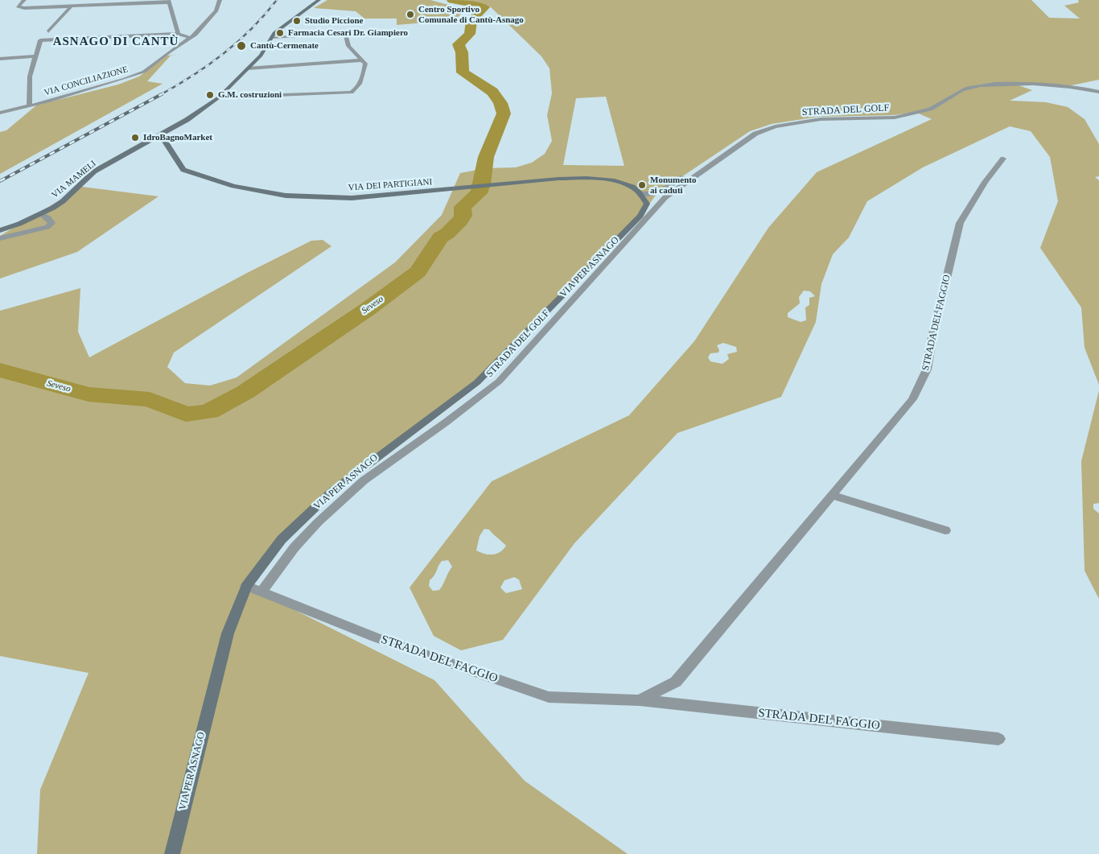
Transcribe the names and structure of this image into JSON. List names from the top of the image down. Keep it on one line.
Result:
{"streets":{"street":["VIA CONCILIAZIONE","STRADA DEL GOLF","VIA MAMELI","VIA DEI PARTIGIANI","VIA PER ASNAGO","STRADA DEL FAGGIO"]},"crossings":[["STRADA DEL GOLF","VIA DEI PARTIGIANI"],["STRADA DEL GOLF","VIA PER ASNAGO"],["STRADA DEL GOLF","STRADA DEL FAGGIO"],["VIA MAMELI","VIA DEI PARTIGIANI"],["VIA DEI PARTIGIANI","VIA PER ASNAGO"],["VIA PER ASNAGO","STRADA DEL FAGGIO"]],"districts":["ASNAGO DI CANTÙ"],"water":["Seveso"],"places":["Centro Sportivo Comunale di Cantù-Asnago","Studio Piccione","Farmacia Cesari Dr. Giampiero","Cantù-Cermenate","G.M. costruzioni","IdroBagnoMarket","Monumento ai caduti"]}
